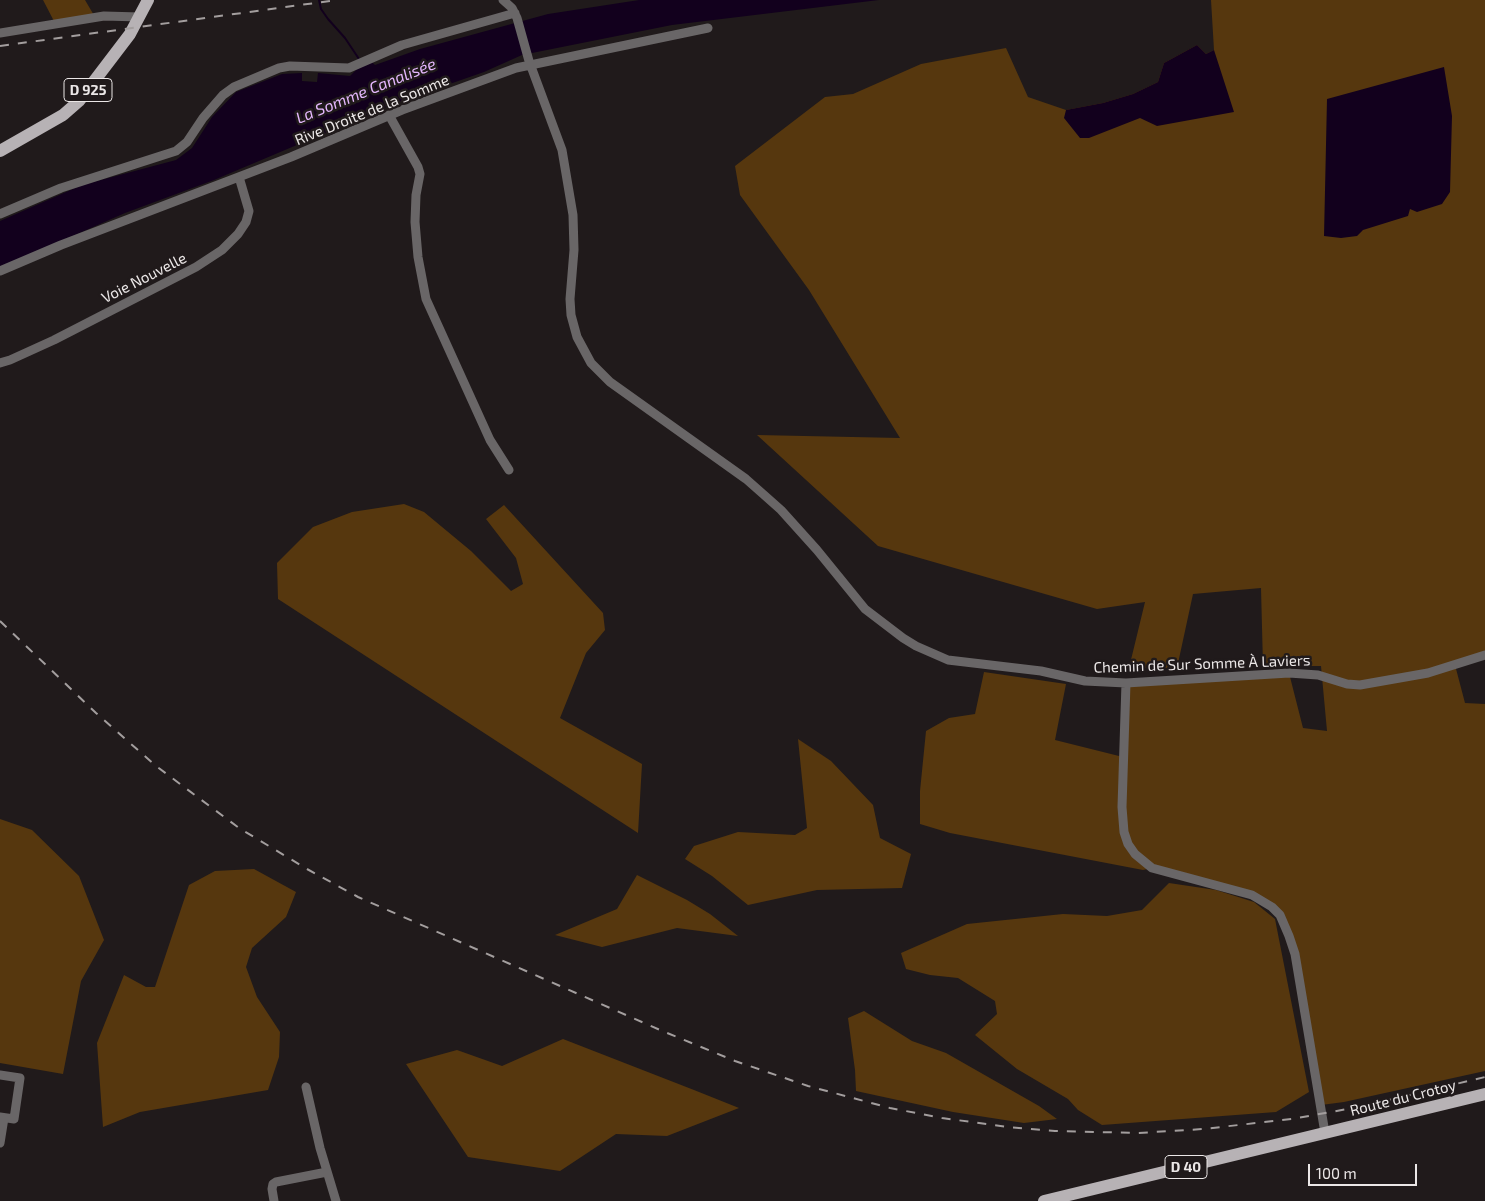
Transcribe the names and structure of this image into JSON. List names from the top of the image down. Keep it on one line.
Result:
{"streets":{"main road":["D 925","Route du Crotoy","D 40"],"street":["Rive Droite de la Somme","Voie Nouvelle","Chemin de Sur Somme À Laviers"]},"crossings":[["Rive Droite de la Somme","Voie Nouvelle"],["Rive Droite de la Somme","Chemin de Sur Somme À Laviers"],["Route du Crotoy","D 40"]],"water":["La Somme Canalisée"],"scale_bar":"100 m"}
